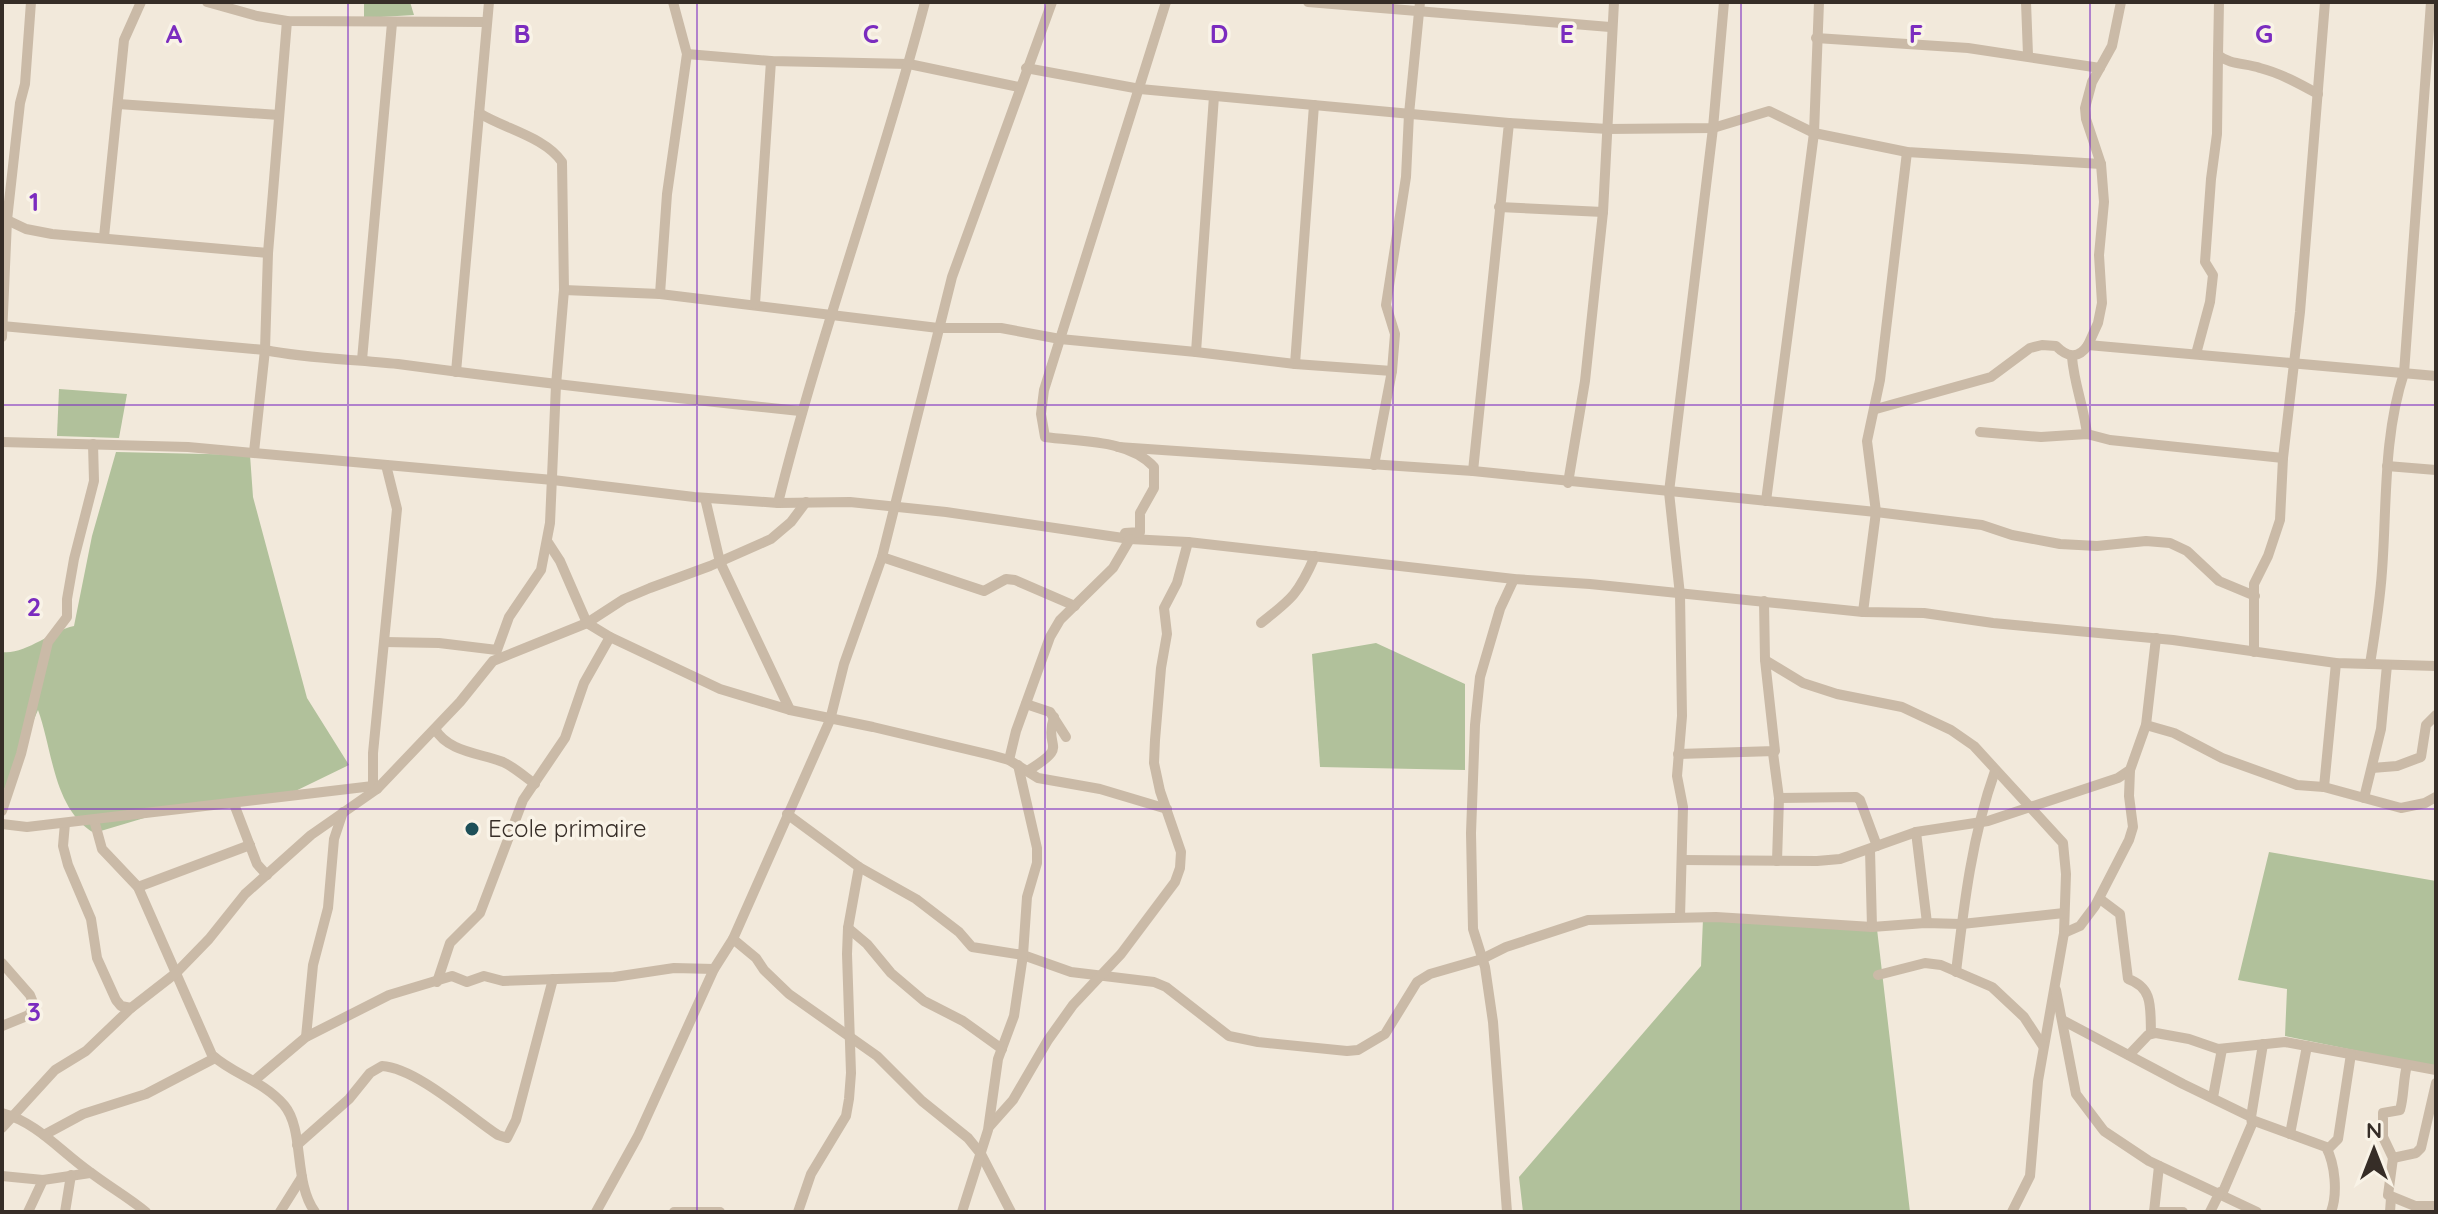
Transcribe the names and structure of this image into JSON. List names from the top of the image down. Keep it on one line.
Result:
{"places":["Ecole primaire"],"north":"top","grid":{"columns":["A","B","C","D","E","F","G"],"rows":["1","2","3"]}}
